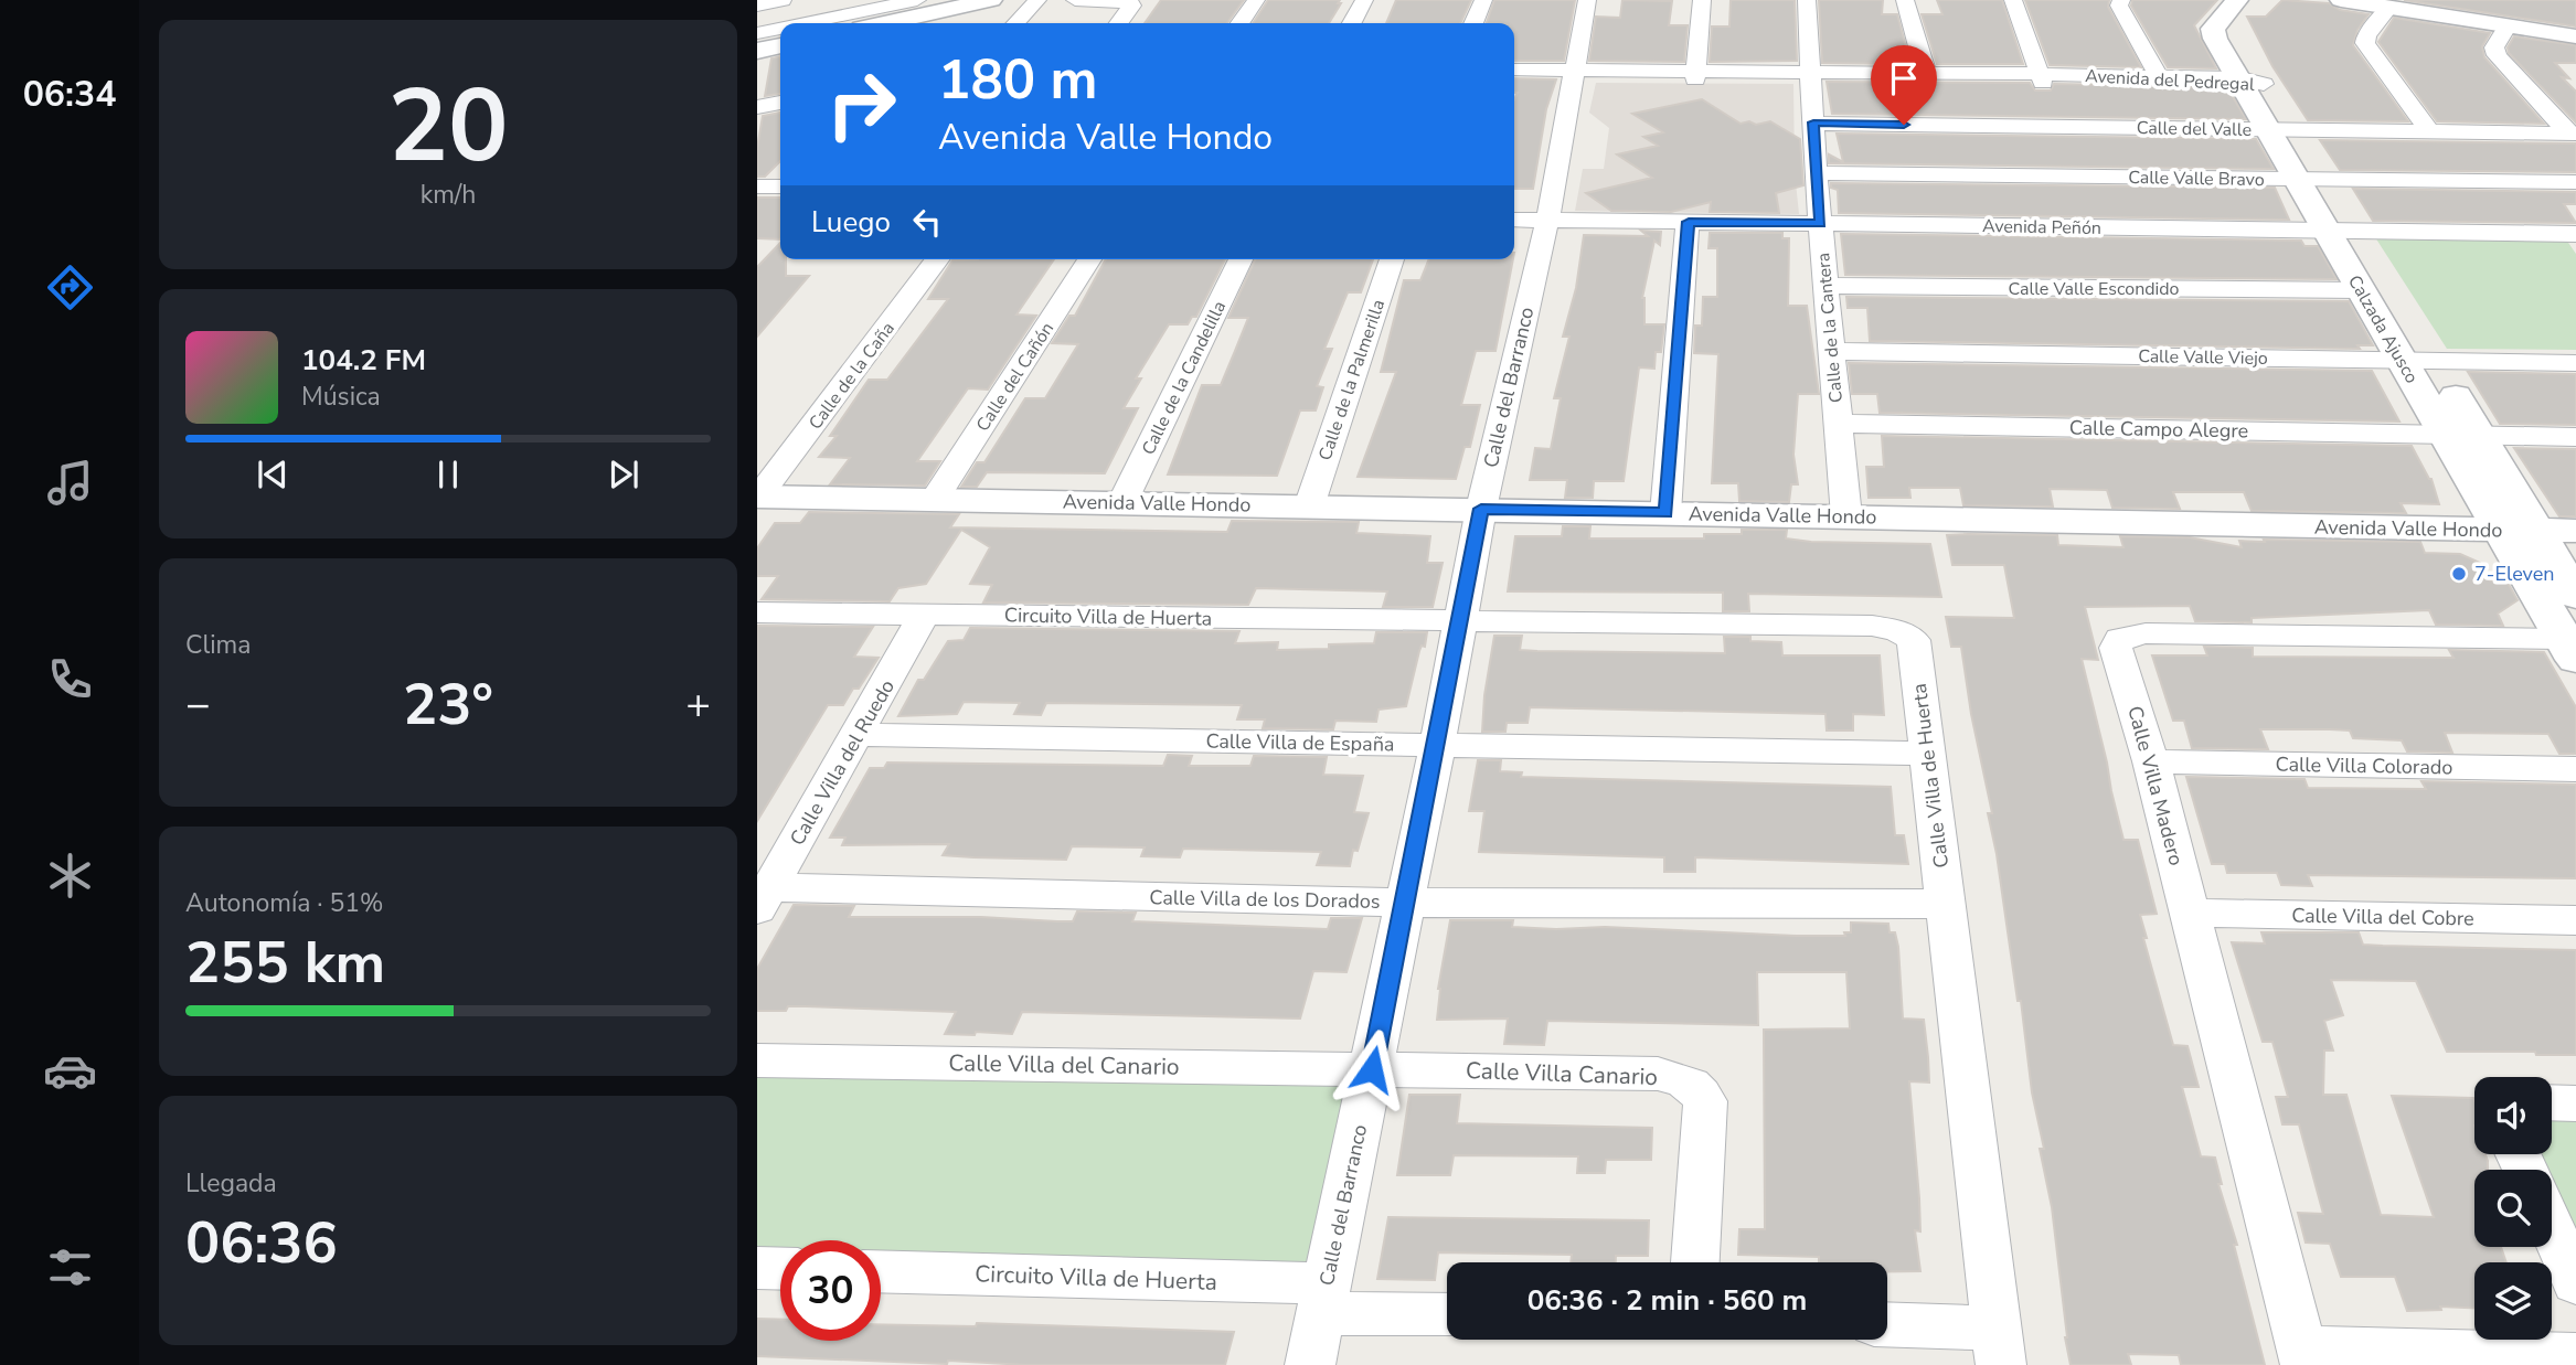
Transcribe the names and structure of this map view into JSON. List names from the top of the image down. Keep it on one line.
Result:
{"streets":{"street":["Avenida del Pedregal","Calle del Valle","Calle Valle Bravo","Avenida Peñón","Calle Valle Escondido","Calle de la Cantera","Calzada Ajusco","Calle Valle Viejo","Calle de la Caña","Calle del Cañón","Calle de la Candelilla","Calle de la Palmerilla","Calle del Barranco","Calle Campo Alegre","Avenida Valle Hondo","Circuito Villa de Huerta","Calle Villa de España","Calle Villa del Ruedo","Calle Villa Colorado","Calle Villa de Huerta","Calle Villa Madero","Calle Villa de los Dorados","Calle Villa del Cobre","Calle Villa del Canario","Calle Villa Canario"]},"crossings":[["Avenida del Pedregal","Calle de la Cantera"],["Avenida del Pedregal","Calzada Ajusco"],["Avenida del Pedregal","Calle del Barranco"],["Calle del Valle","Calle de la Cantera"],["Calle del Valle","Calzada Ajusco"],["Calle Valle Bravo","Calle de la Cantera"],["Calle Valle Bravo","Calzada Ajusco"],["Avenida Peñón","Calle de la Cantera"],["Avenida Peñón","Calzada Ajusco"],["Avenida Peñón","Calle del Barranco"],["Calle Valle Escondido","Calle de la Cantera"],["Calle Valle Escondido","Calzada Ajusco"],["Calle de la Cantera","Calle Valle Viejo"],["Calle de la Cantera","Calle Campo Alegre"],["Calle de la Cantera","Avenida Valle Hondo"],["Calzada Ajusco","Calle Valle Viejo"],["Calzada Ajusco","Calle Campo Alegre"],["Calzada Ajusco","Avenida Valle Hondo"],["Calzada Ajusco","Calle Villa Madero"],["Calle de la Caña","Avenida Valle Hondo"],["Calle del Cañón","Avenida Valle Hondo"],["Calle de la Candelilla","Avenida Valle Hondo"],["Calle de la Palmerilla","Avenida Valle Hondo"],["Calle del Barranco","Avenida Valle Hondo"],["Calle del Barranco","Circuito Villa de Huerta"],["Calle del Barranco","Calle Villa de España"],["Calle del Barranco","Calle Villa de Huerta"],["Calle del Barranco","Calle Villa de los Dorados"],["Calle del Barranco","Calle Villa del Canario"],["Calle del Barranco","Calle Villa Canario"],["Circuito Villa de Huerta","Calle Villa del Ruedo"],["Circuito Villa de Huerta","Calle Villa de Huerta"],["Calle Villa de España","Calle Villa del Ruedo"],["Calle Villa de España","Calle Villa de Huerta"],["Calle Villa del Ruedo","Calle Villa de los Dorados"],["Calle Villa Colorado","Calle Villa Madero"],["Calle Villa de Huerta","Calle Villa de los Dorados"],["Calle Villa Madero","Calle Villa del Cobre"],["Calle Villa del Canario","Calle Villa Canario"]],"places":["7-Eleven"],"page":{"tabs":"06:34","tile":[["20","km/h"],"Clima",["Autonomía · 51%","255 km"],["Llegada","06:36"]],"turn":["180 m","Avenida Valle Hondo"],"then":"Luego","song":["104.2 FM","Música"],"heat":["−","23°","+"],"limit":"30","trip":"06:36 · 2 min · 560 m"}}
